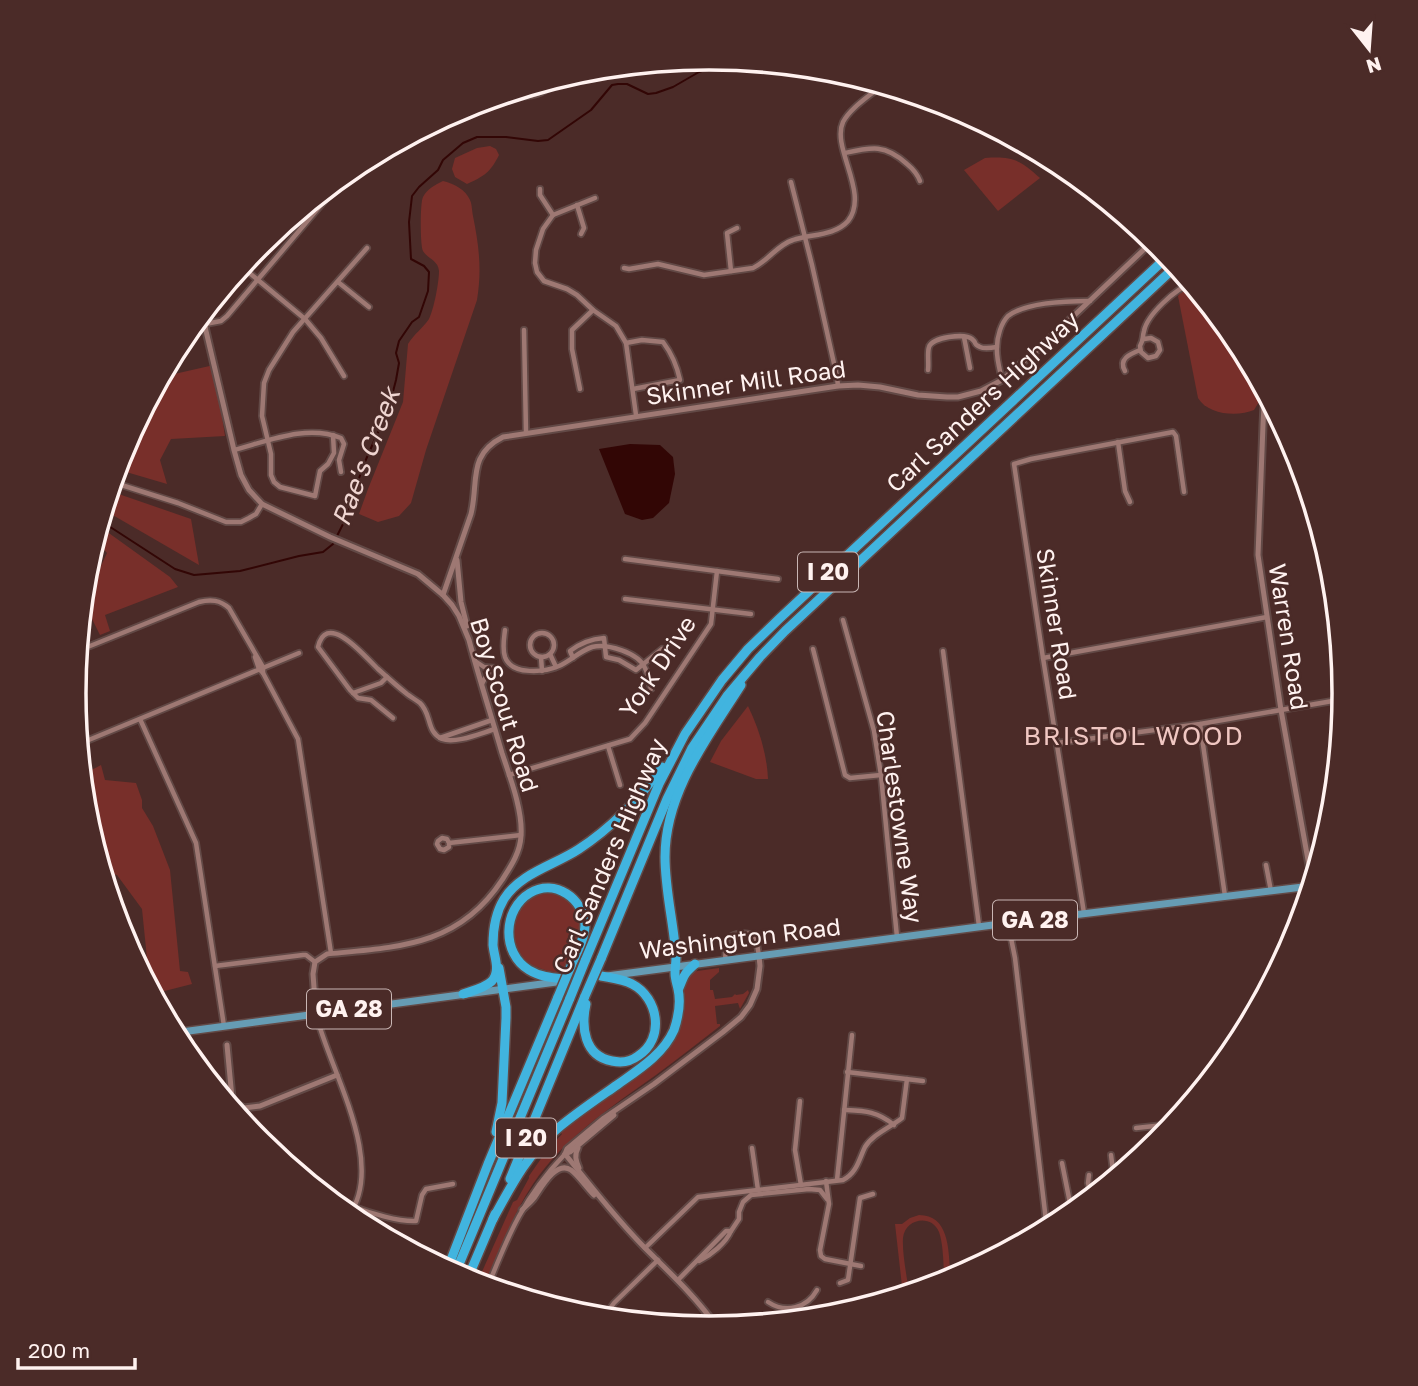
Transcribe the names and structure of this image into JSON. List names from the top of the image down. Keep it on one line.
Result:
{"streets":{"highway":["Carl Sanders Highway","I 20"],"main road":["GA 28","Washington Road"],"street":["Skinner Mill Road","Skinner Road","Warren Road","York Drive","Boy Scout Road","Charlestowne Way"]},"crossings":[["Skinner Mill Road","Boy Scout Road"],["Skinner Road","Washington Road"],["York Drive","Boy Scout Road"],["Charlestowne Way","Washington Road"]],"districts":["BRISTOL WOOD"],"water":["Rae's Creek"],"scale_bar":"200 m","north":"bottom"}
